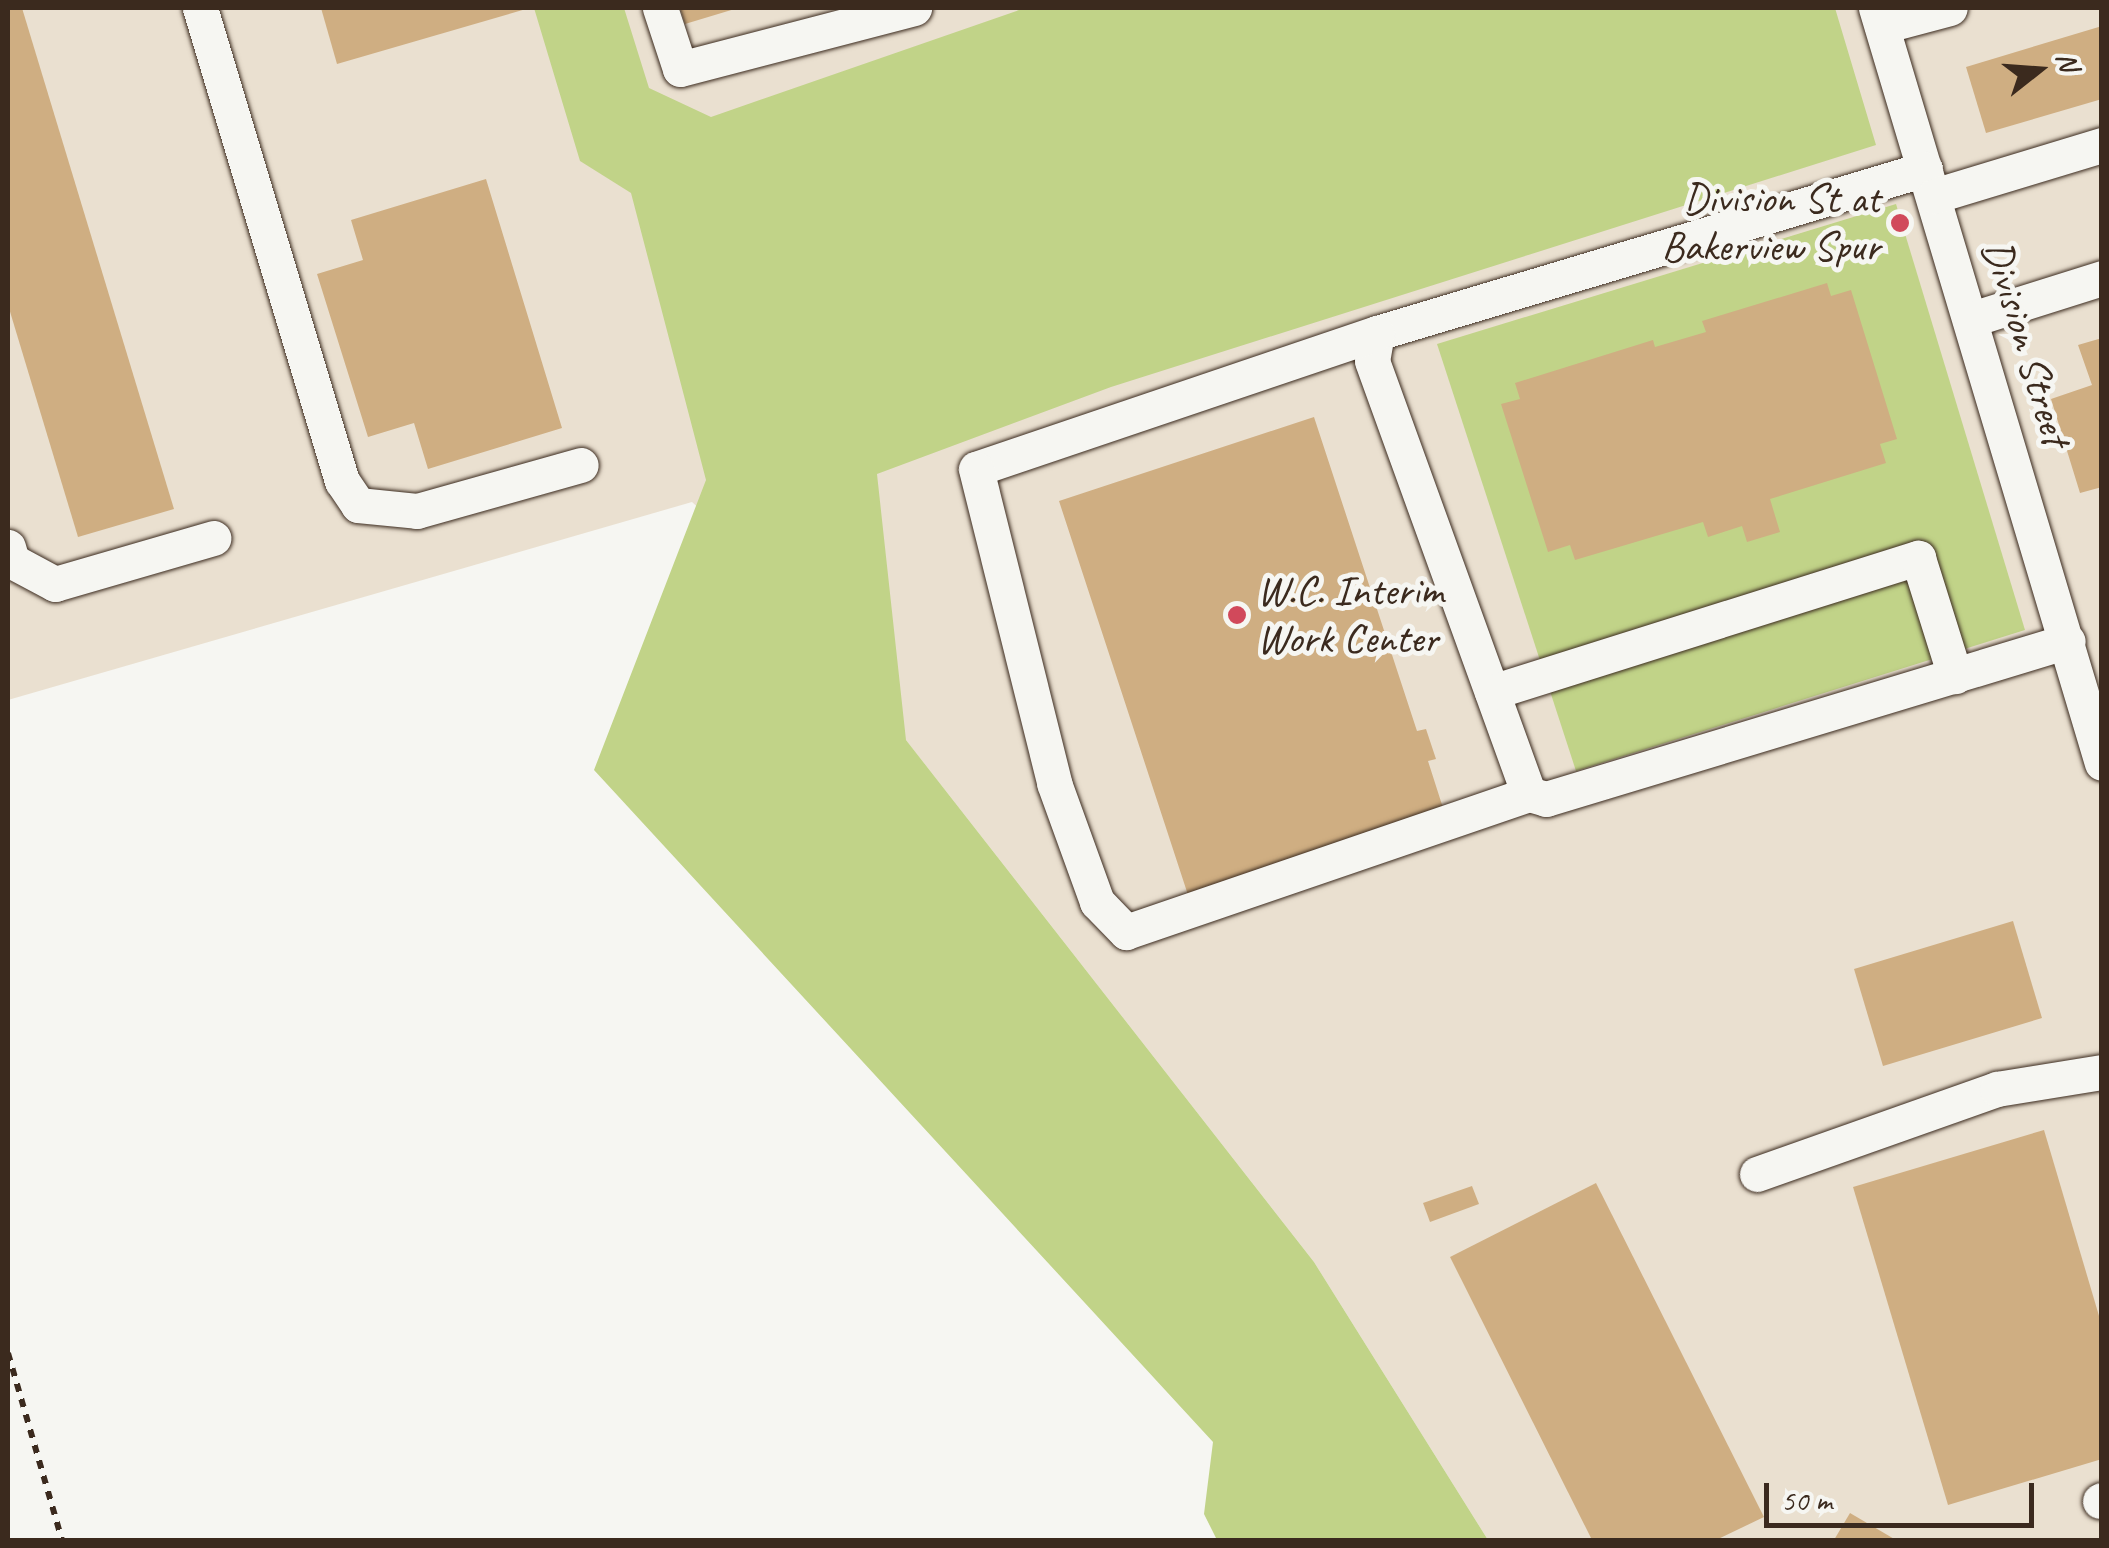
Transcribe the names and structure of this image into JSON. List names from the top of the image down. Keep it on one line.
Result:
{"streets":{"street":["Division Street"]},"places":["Division St at Bakerview Spur","W.C. Interim Work Center"],"scale_bar":"50 m","north":"right"}
